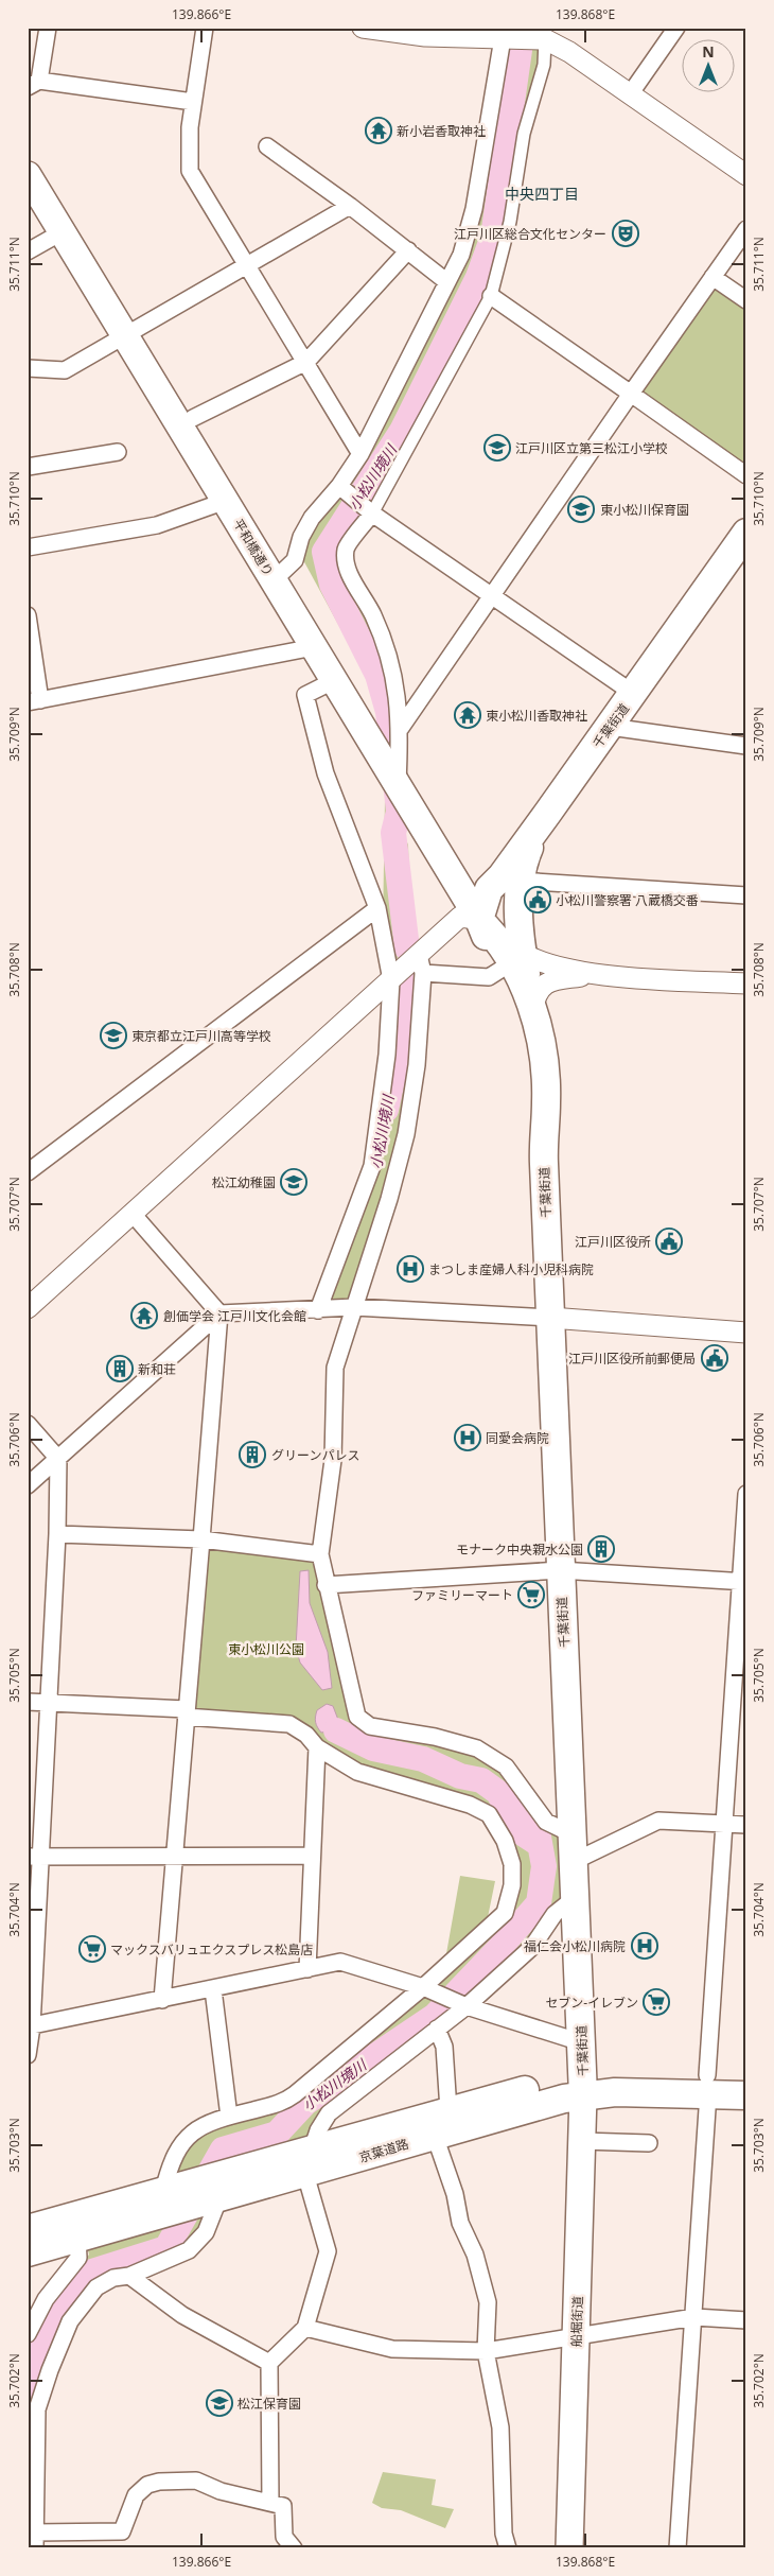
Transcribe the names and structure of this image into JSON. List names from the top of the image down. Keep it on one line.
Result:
{"streets":{"highway":["千葉街道","京葉道路"],"main road":["平和橋通り","船堀街道"]},"crossings":[["平和橋通り","千葉街道"],["千葉街道","京葉道路"],["千葉街道","船堀街道"],["京葉道路","船堀街道"]],"districts":["中央四丁目"],"water":["小松川境川"],"parks":["東小松川公園"],"places":{"temple":["新小岩香取神社","東小松川香取神社","創価学会 江戸川文化会館"],"theatre":["江戸川区総合文化センター"],"school or university":["江戸川区立第三松江小学校","東小松川保育園","東京都立江戸川高等学校","松江幼稚園","松江保育園"],"public building":["小松川警察署 八蔵橋交番","江戸川区役所","江戸川区役所前郵便局"],"hospital":["まつしま産婦人科小児科病院","同愛会病院","福仁会小松川病院"],"building":["新和荘","グリーンパレス","モナーク中央親水公園"],"supermarket":["ファミリーマート","マックスバリュエクスプレス松島店","セブン-イレブン"]},"north":"top","coordinates":["139.866°E","139.868°E","35.711°N","35.710°N","35.709°N","35.708°N","35.707°N","35.706°N","35.705°N","35.704°N","35.703°N","35.702°N"]}
